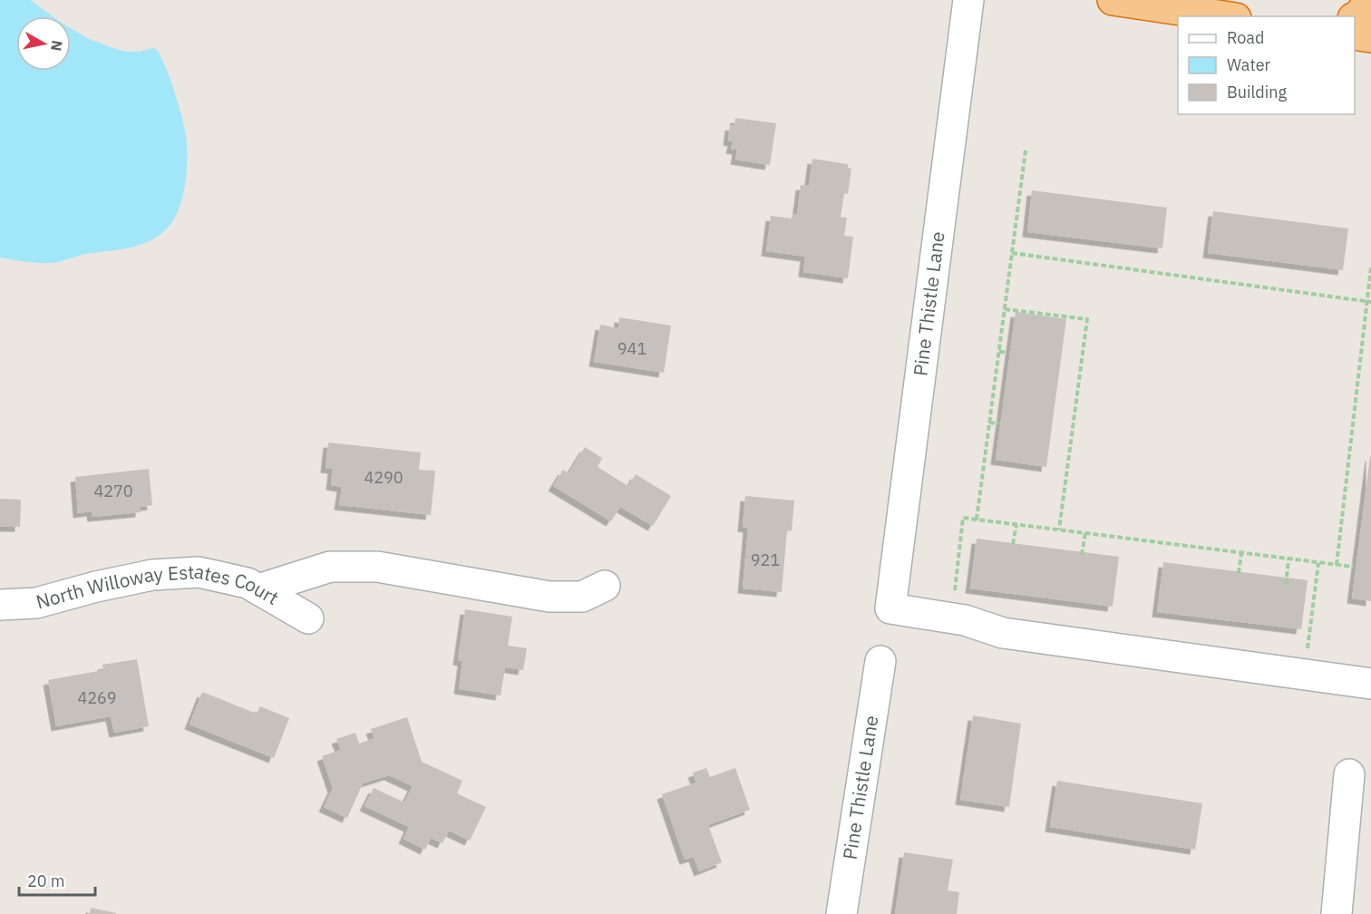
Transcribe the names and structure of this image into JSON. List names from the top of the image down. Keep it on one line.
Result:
{"streets":{"street":["Pine Thistle Lane","North Willoway Estates Court"]},"house_numbers":["941","4290","4270","921","4269"],"legend":["Road","Water","Building"],"scale_bar":"20 m","north":"right"}
